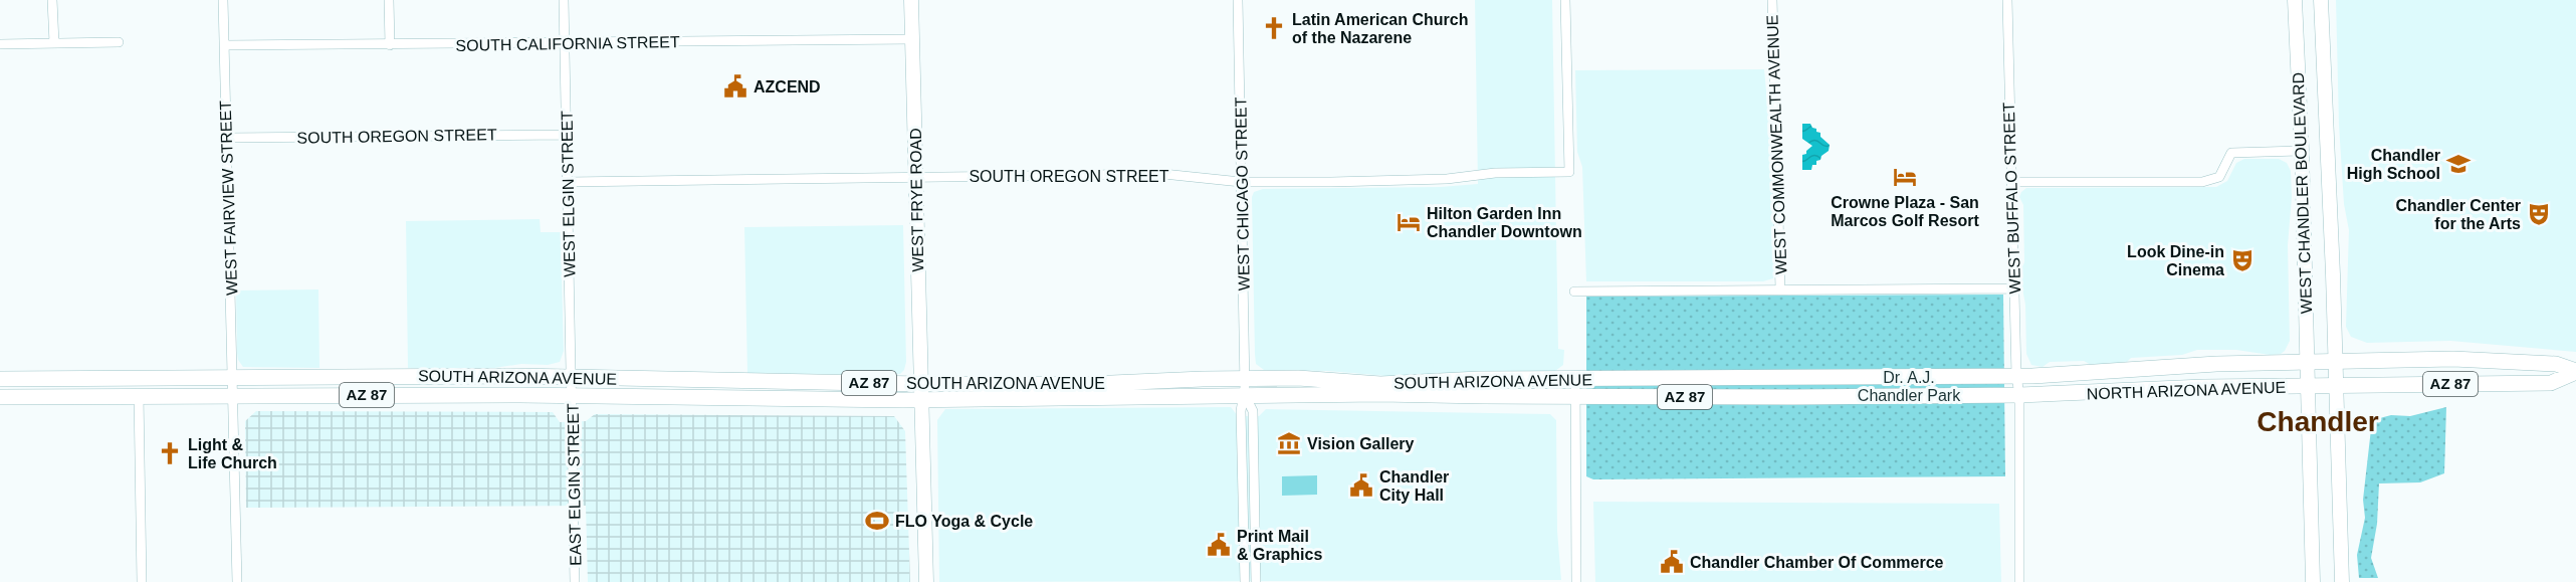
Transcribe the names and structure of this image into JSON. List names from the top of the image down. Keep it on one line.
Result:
{"streets":{"main road":["WEST CHANDLER BOULEVARD","WEST FRYE ROAD","SOUTH ARIZONA AVENUE","AZ 87","NORTH ARIZONA AVENUE"],"street":["SOUTH CALIFORNIA STREET","SOUTH OREGON STREET","WEST COMMONWEALTH AVENUE","WEST ELGIN STREET","WEST CHICAGO STREET","WEST FAIRVIEW STREET","WEST BUFFALO STREET","EAST ELGIN STREET"]},"crossings":[["SOUTH CALIFORNIA STREET","WEST ELGIN STREET"],["SOUTH CALIFORNIA STREET","WEST FAIRVIEW STREET"],["SOUTH CALIFORNIA STREET","WEST FRYE ROAD"],["SOUTH OREGON STREET","WEST ELGIN STREET"],["SOUTH OREGON STREET","WEST CHICAGO STREET"],["SOUTH OREGON STREET","WEST FAIRVIEW STREET"],["SOUTH OREGON STREET","WEST FRYE ROAD"],["WEST CHANDLER BOULEVARD","NORTH ARIZONA AVENUE"],["WEST ELGIN STREET","SOUTH ARIZONA AVENUE"],["WEST ELGIN STREET","EAST ELGIN STREET"],["WEST CHICAGO STREET","SOUTH ARIZONA AVENUE"],["WEST FAIRVIEW STREET","SOUTH ARIZONA AVENUE"],["WEST BUFFALO STREET","NORTH ARIZONA AVENUE"],["WEST FRYE ROAD","SOUTH ARIZONA AVENUE"],["SOUTH ARIZONA AVENUE","NORTH ARIZONA AVENUE"],["SOUTH ARIZONA AVENUE","EAST ELGIN STREET"]],"districts":["Chandler"],"parks":["Dr. A.J. Chandler Park"],"places":{"church":["Latin American Church of the Nazarene","Light & Life Church"],"public building":["AZCEND","Chandler City Hall","Print Mail & Graphics","Chandler Chamber Of Commerce"],"school or university":["Chandler High School"],"hotel":["Crowne Plaza - San Marcos Golf Resort","Hilton Garden Inn Chandler Downtown"],"theatre":["Chandler Center for the Arts","Look Dine-in Cinema"],"museum":["Vision Gallery"],"sports":["FLO Yoga & Cycle"]}}
